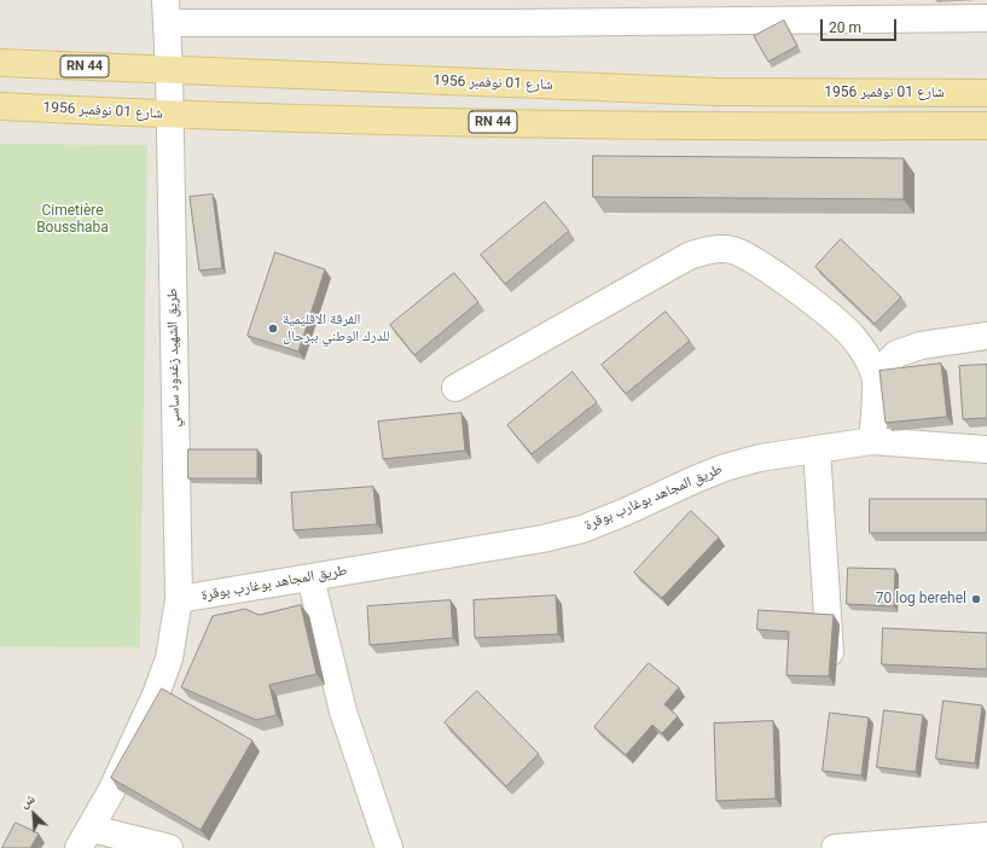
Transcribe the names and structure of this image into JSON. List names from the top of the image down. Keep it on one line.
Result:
{"streets":{"main road":["RN 44","شارع 01 نوفمبر 1956"],"street":["طريق الشهيد زغدود ساسي","طريق المجاهد بوغارب بوقرة"]},"crossings":[["شارع 01 نوفمبر 1956","طريق الشهيد زغدود ساسي"],["طريق الشهيد زغدود ساسي","طريق المجاهد بوغارب بوقرة"]],"parks":["Cimetière Bousshaba"],"places":["الفرقة الاقليمية للدرك الوطني ببرحال","70 log berehel"],"scale_bar":"20 m","north":"top left"}
